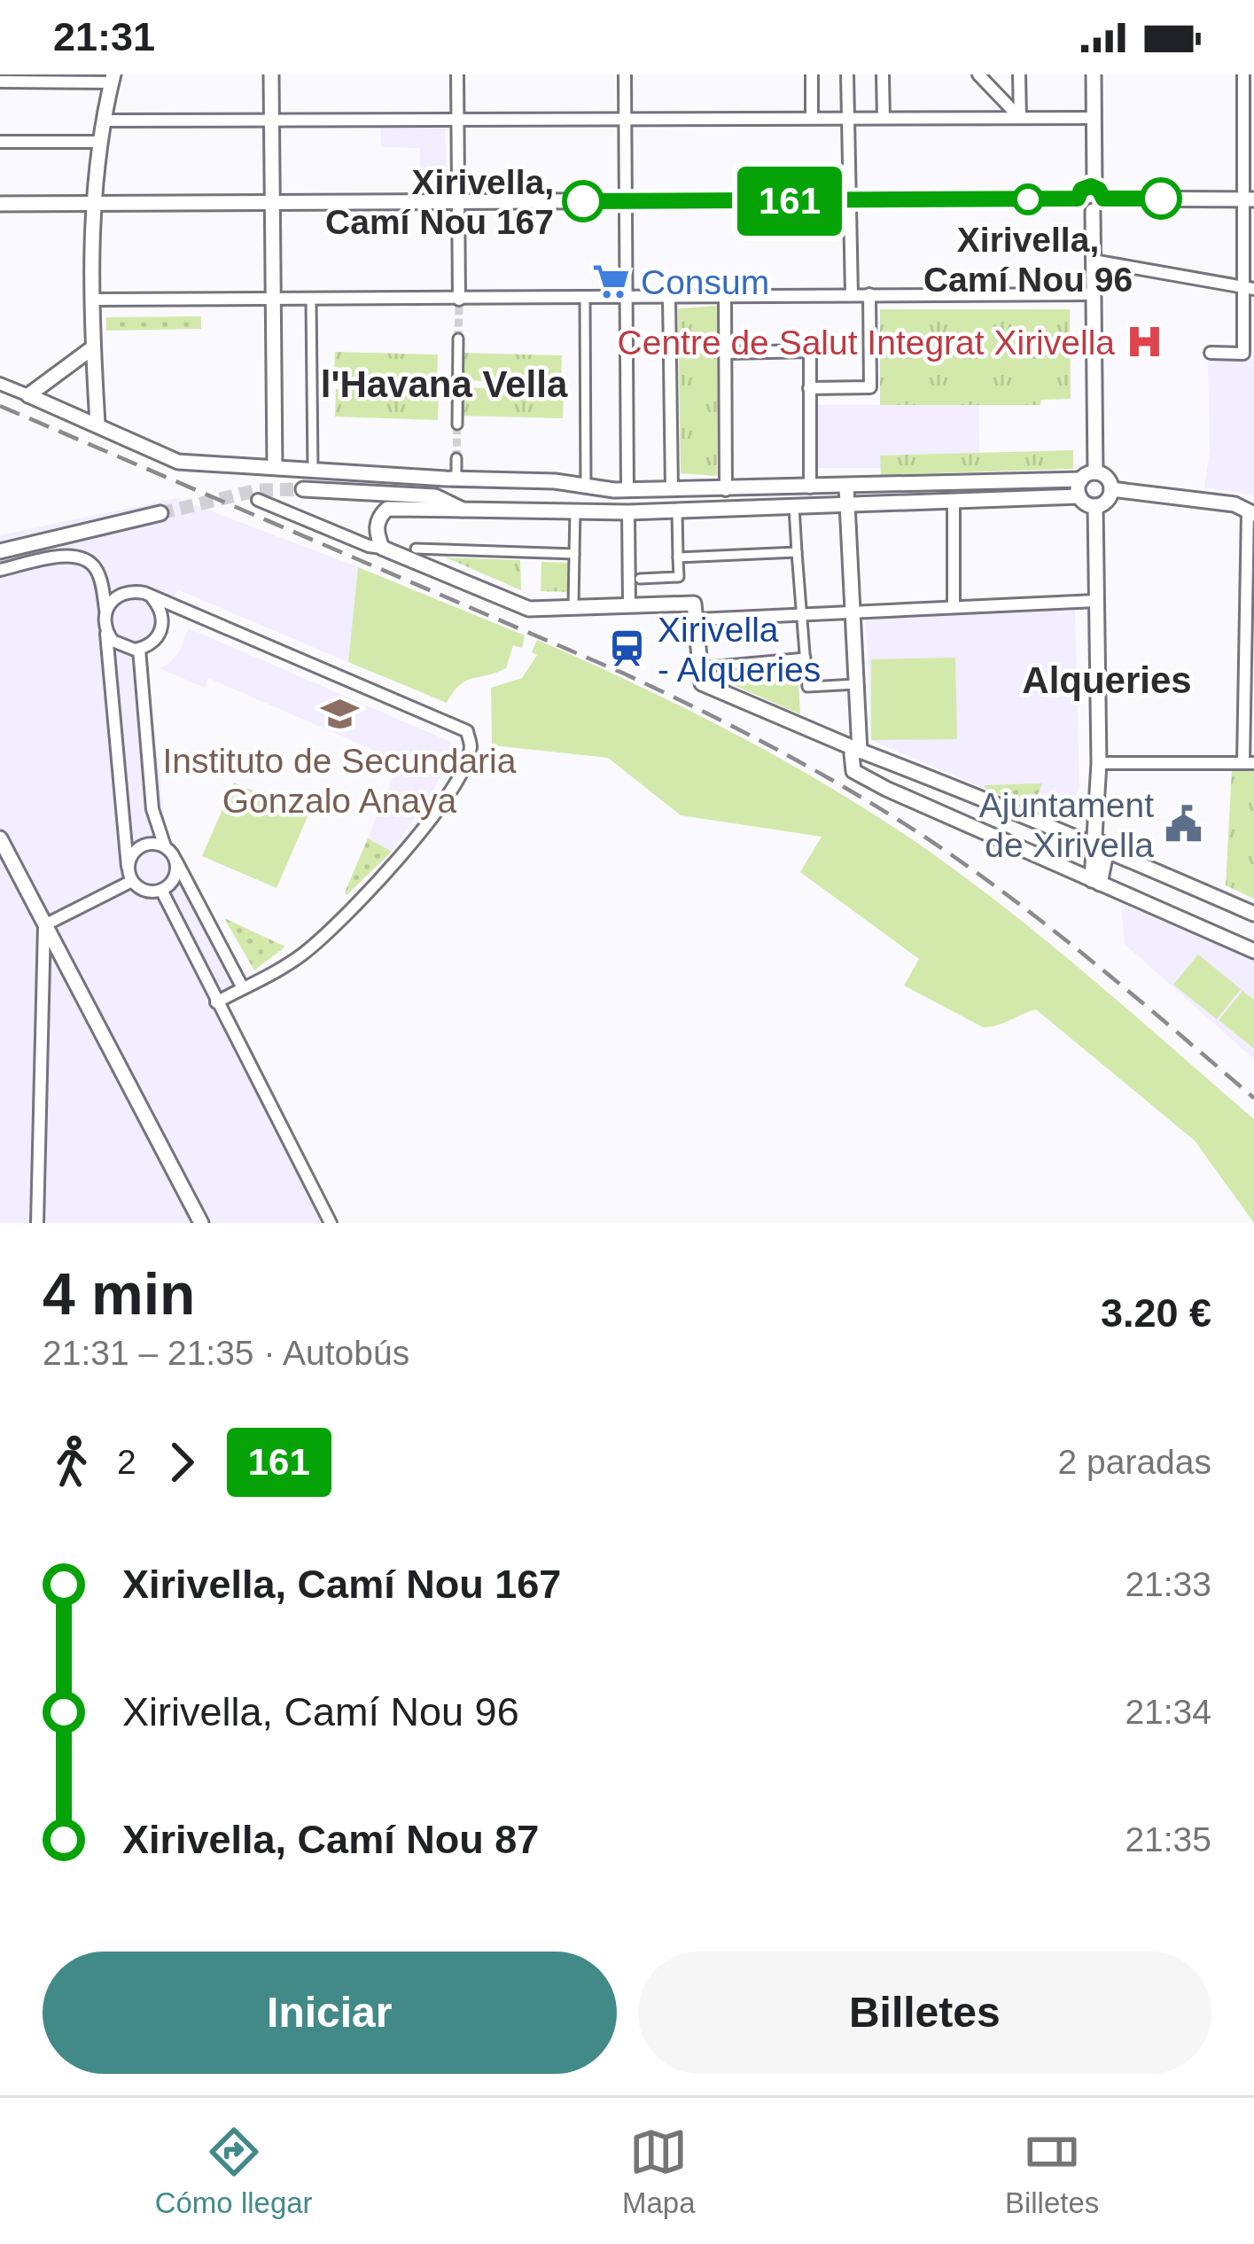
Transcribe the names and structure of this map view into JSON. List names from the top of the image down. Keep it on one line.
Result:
{"districts":["l'Havana Vella","Alqueries"],"places":{"other":["Xirivella, Camí Nou 96","Xirivella, Camí Nou 167"],"supermarket":["Consum"],"hospital":["Centre de Salut Integrat Xirivella"],"station":["Xirivella - Alqueries"],"school or university":["Instituto de Secundaria Gonzalo Anaya"],"public building":["Ajuntament de Xirivella"]},"lines":["bus line 161"],"page":{"status":"21:31","on_map":"161","heading":["4 min","21:31 – 21:35 · Autobús","3.20 €"],"legs":["2","161","2 paradas"],"list":[{"name":"Xirivella, Camí Nou 167","value":"21:33"},{"name":"Xirivella, Camí Nou 96","value":"21:34"},{"name":"Xirivella, Camí Nou 87","value":"21:35"}],"buttons":["Iniciar","Billetes"],"tabs":["Cómo llegar","Mapa","Billetes"]}}
